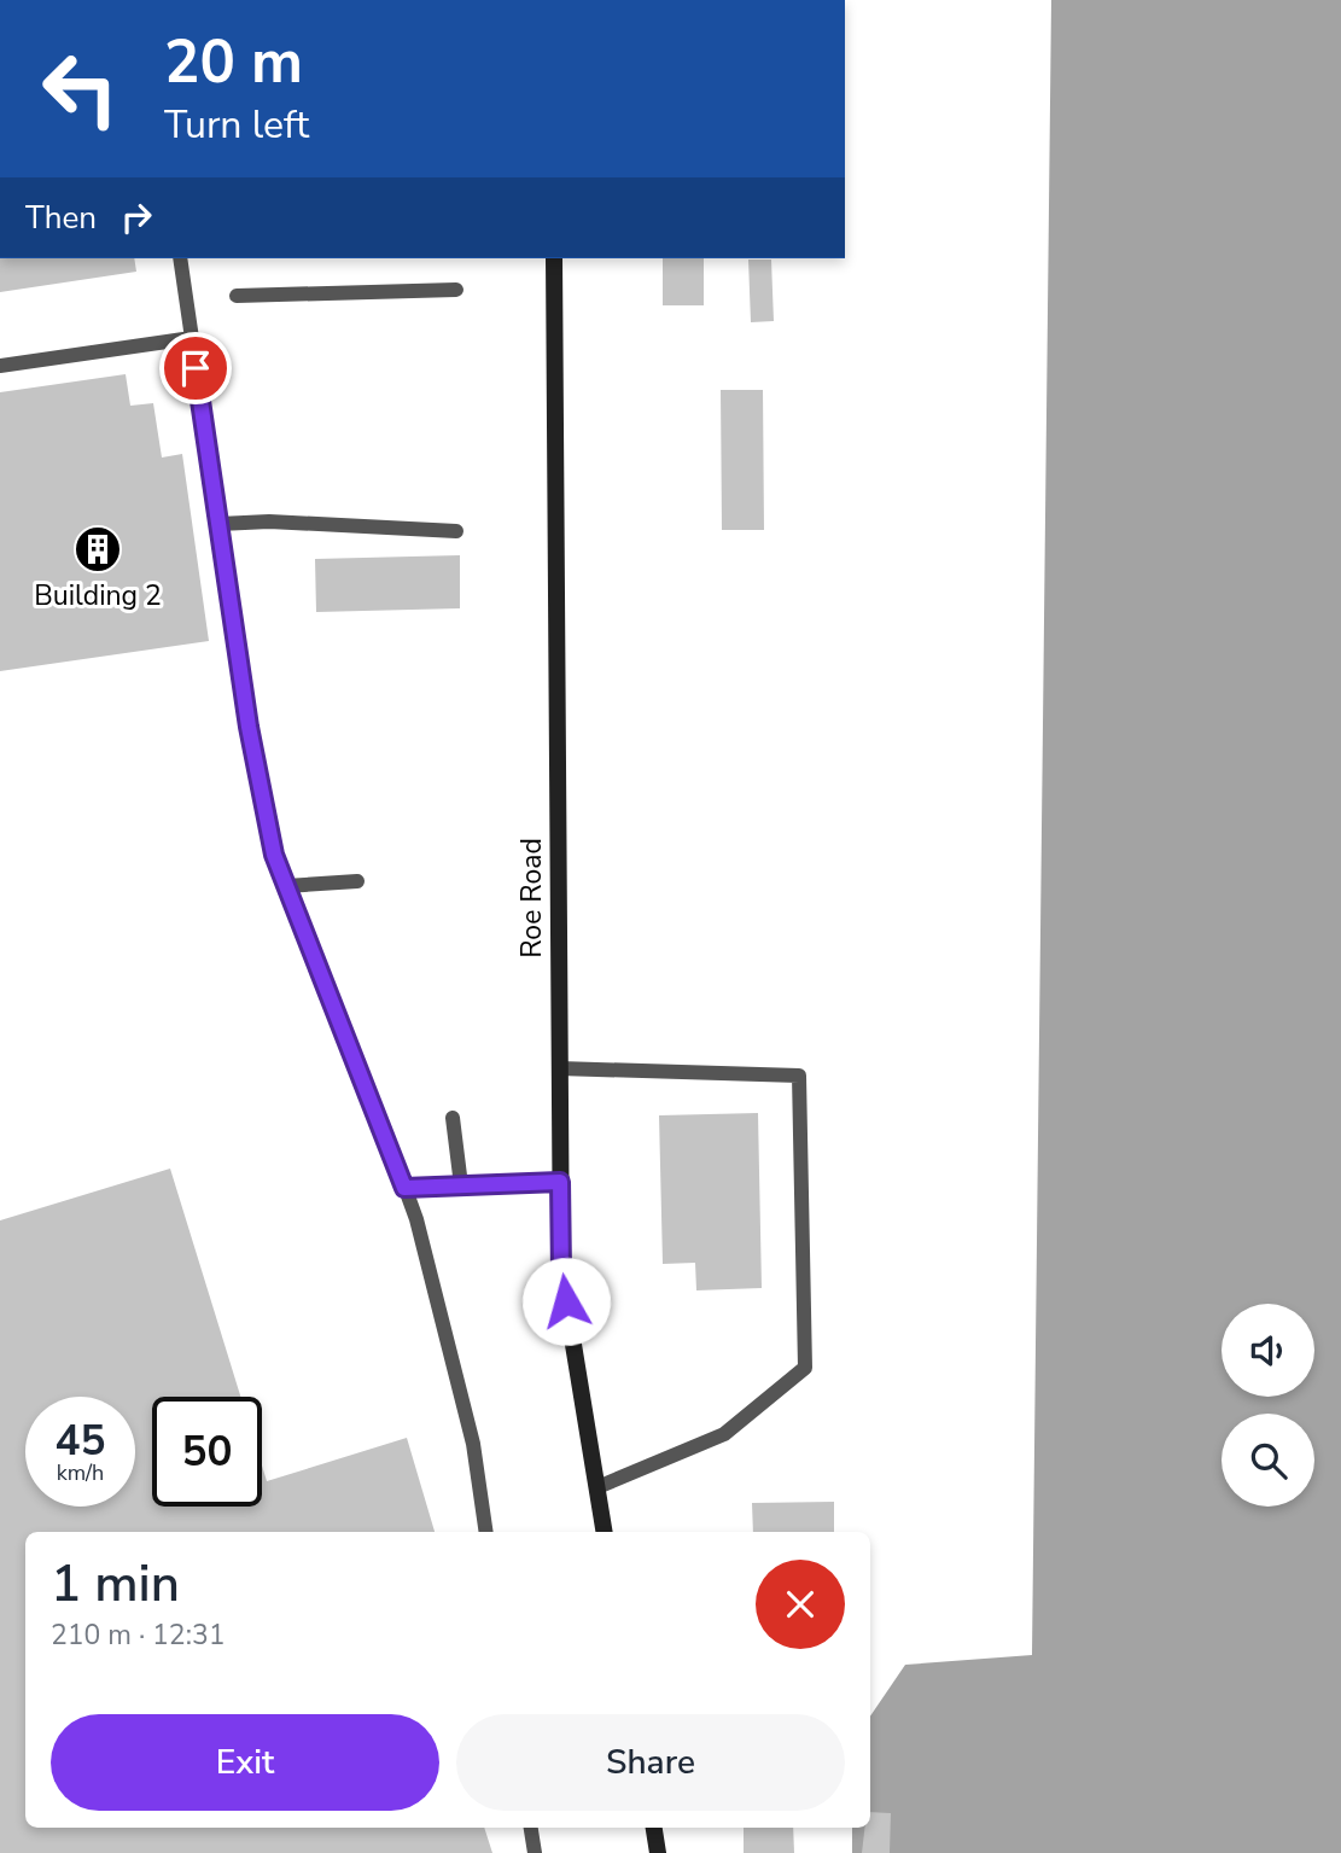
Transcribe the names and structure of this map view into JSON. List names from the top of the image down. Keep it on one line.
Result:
{"streets":{"main road":["Roe Road"]},"places":{"building":["Building 2"]},"page":{"turn":["20 m","Turn left"],"then":"Then","speed":"45 km/h","limit":"50","heading":["1 min","210 m · 12:31"],"buttons":["Exit","Share"]}}
